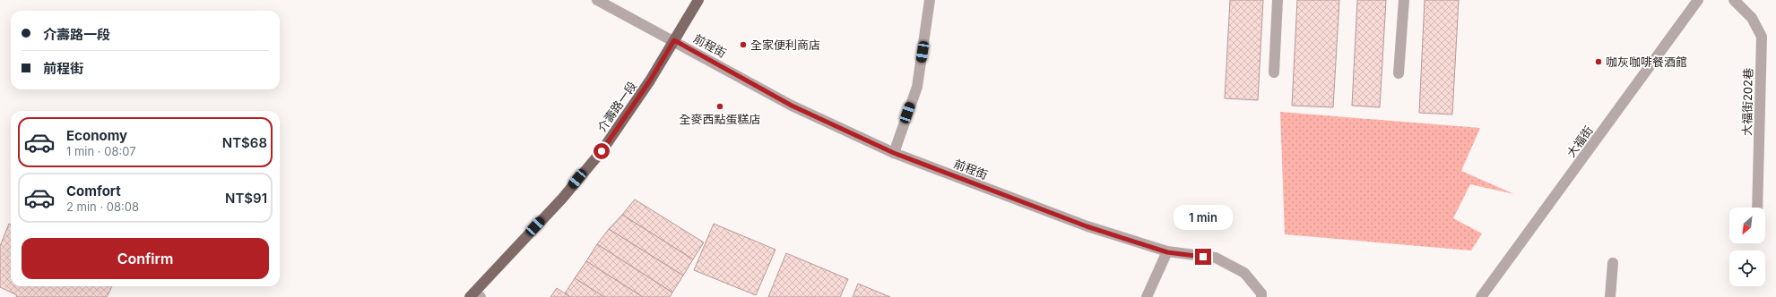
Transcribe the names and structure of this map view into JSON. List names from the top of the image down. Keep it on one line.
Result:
{"streets":{"main road":["介壽路一段"],"street":["前程街","大福街202巷","大福街"]},"crossings":[["前程街","介壽路一段"]],"places":["全家便利商店","咖灰咖啡餐酒館","全麥西點蛋糕店"],"north":"bottom left","page":{"banner":["介壽路一段","前程街"],"list":[{"name":"Economy","note":"1 min · 08:07","value":"NT$68"},{"name":"Comfort","note":"2 min · 08:08","value":"NT$91"}],"bubble":"1 min","buttons":"Confirm"}}
